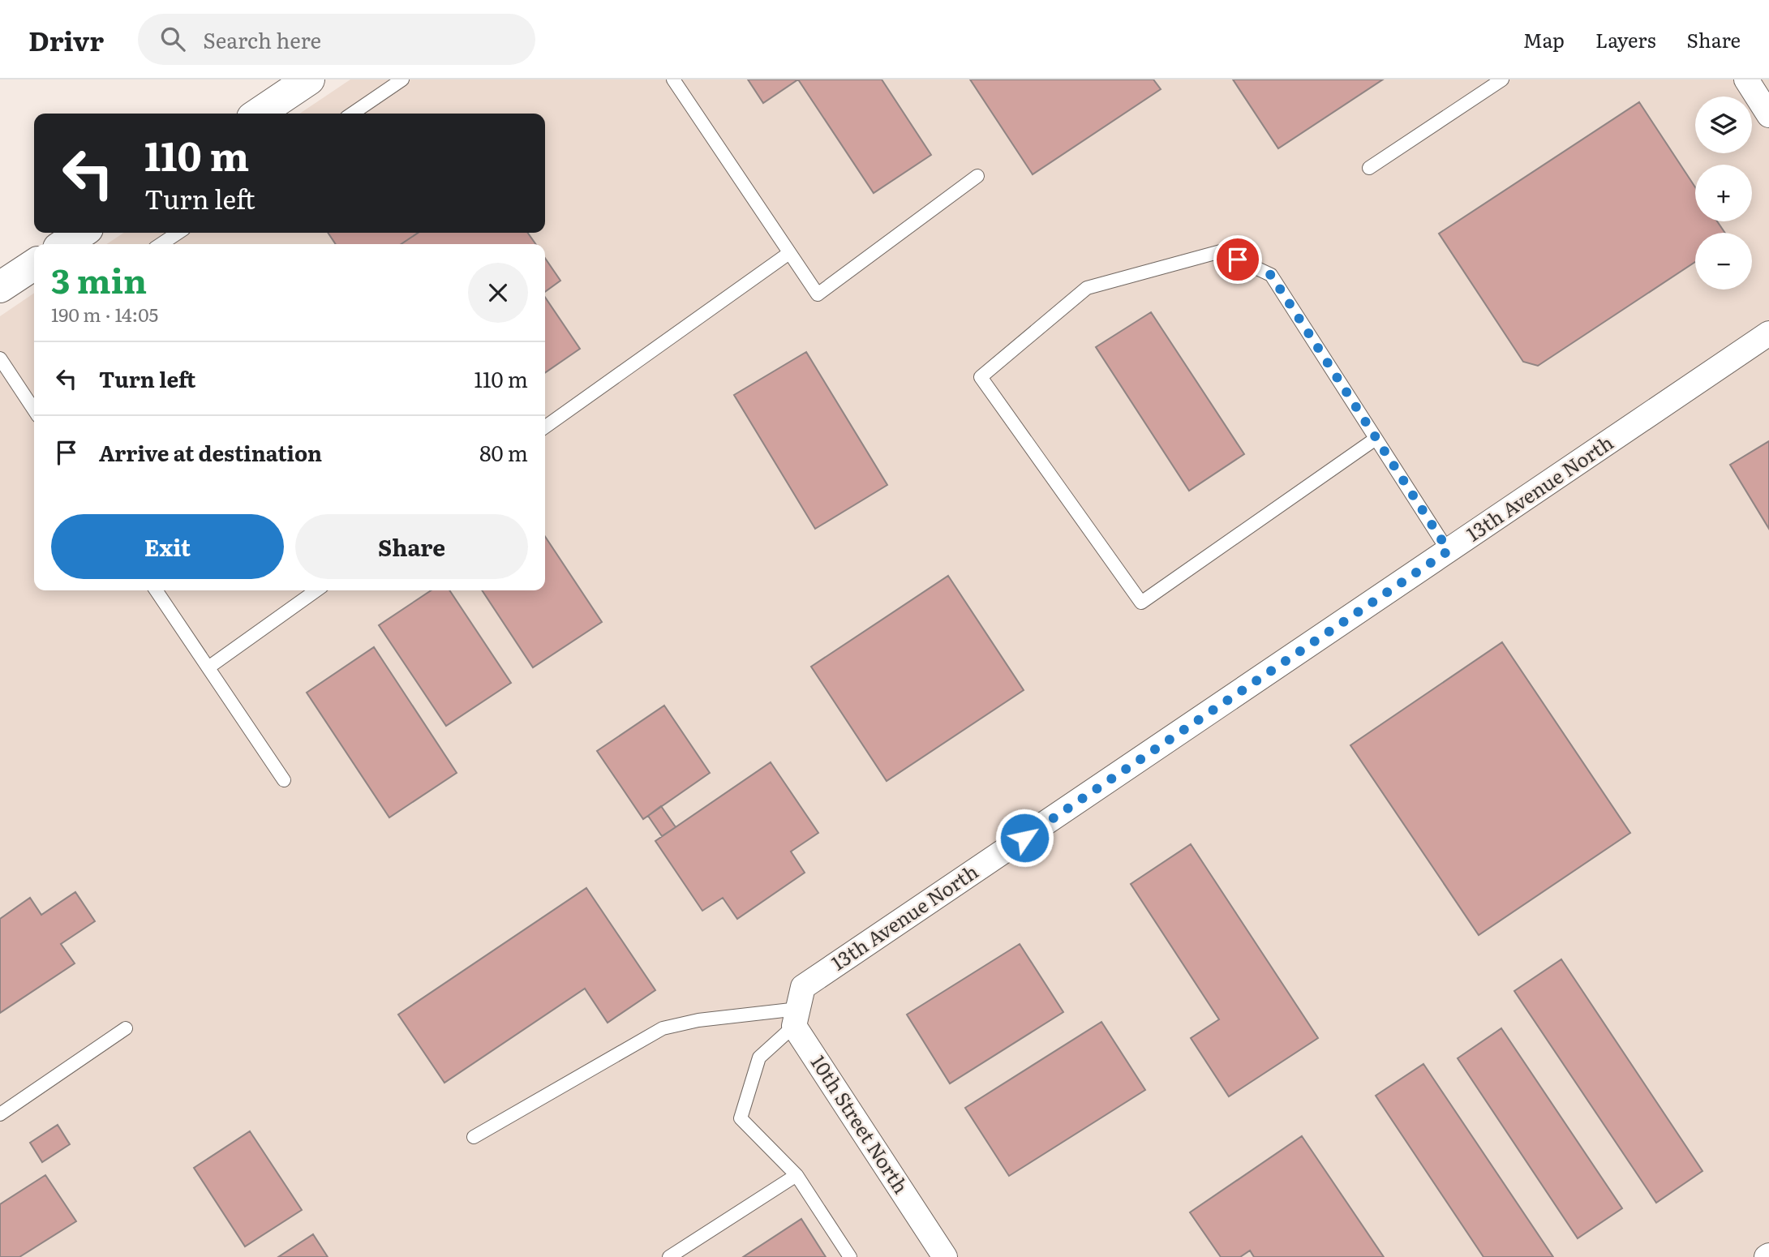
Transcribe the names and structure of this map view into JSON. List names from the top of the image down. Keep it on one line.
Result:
{"streets":{"street":["13th Avenue North","10th Street North"]},"crossings":[["13th Avenue North","10th Street North"]],"page":{"header":"Drivr","search":"Search here","nav":["Map","Layers","Share"],"map_buttons":["+","−"],"turn":["110 m","Turn left"],"heading":["3 min","190 m · 14:05"],"list":[{"name":"Turn left","value":"110 m"},{"name":"Arrive at destination","value":"80 m"}],"buttons":["Exit","Share"]}}
